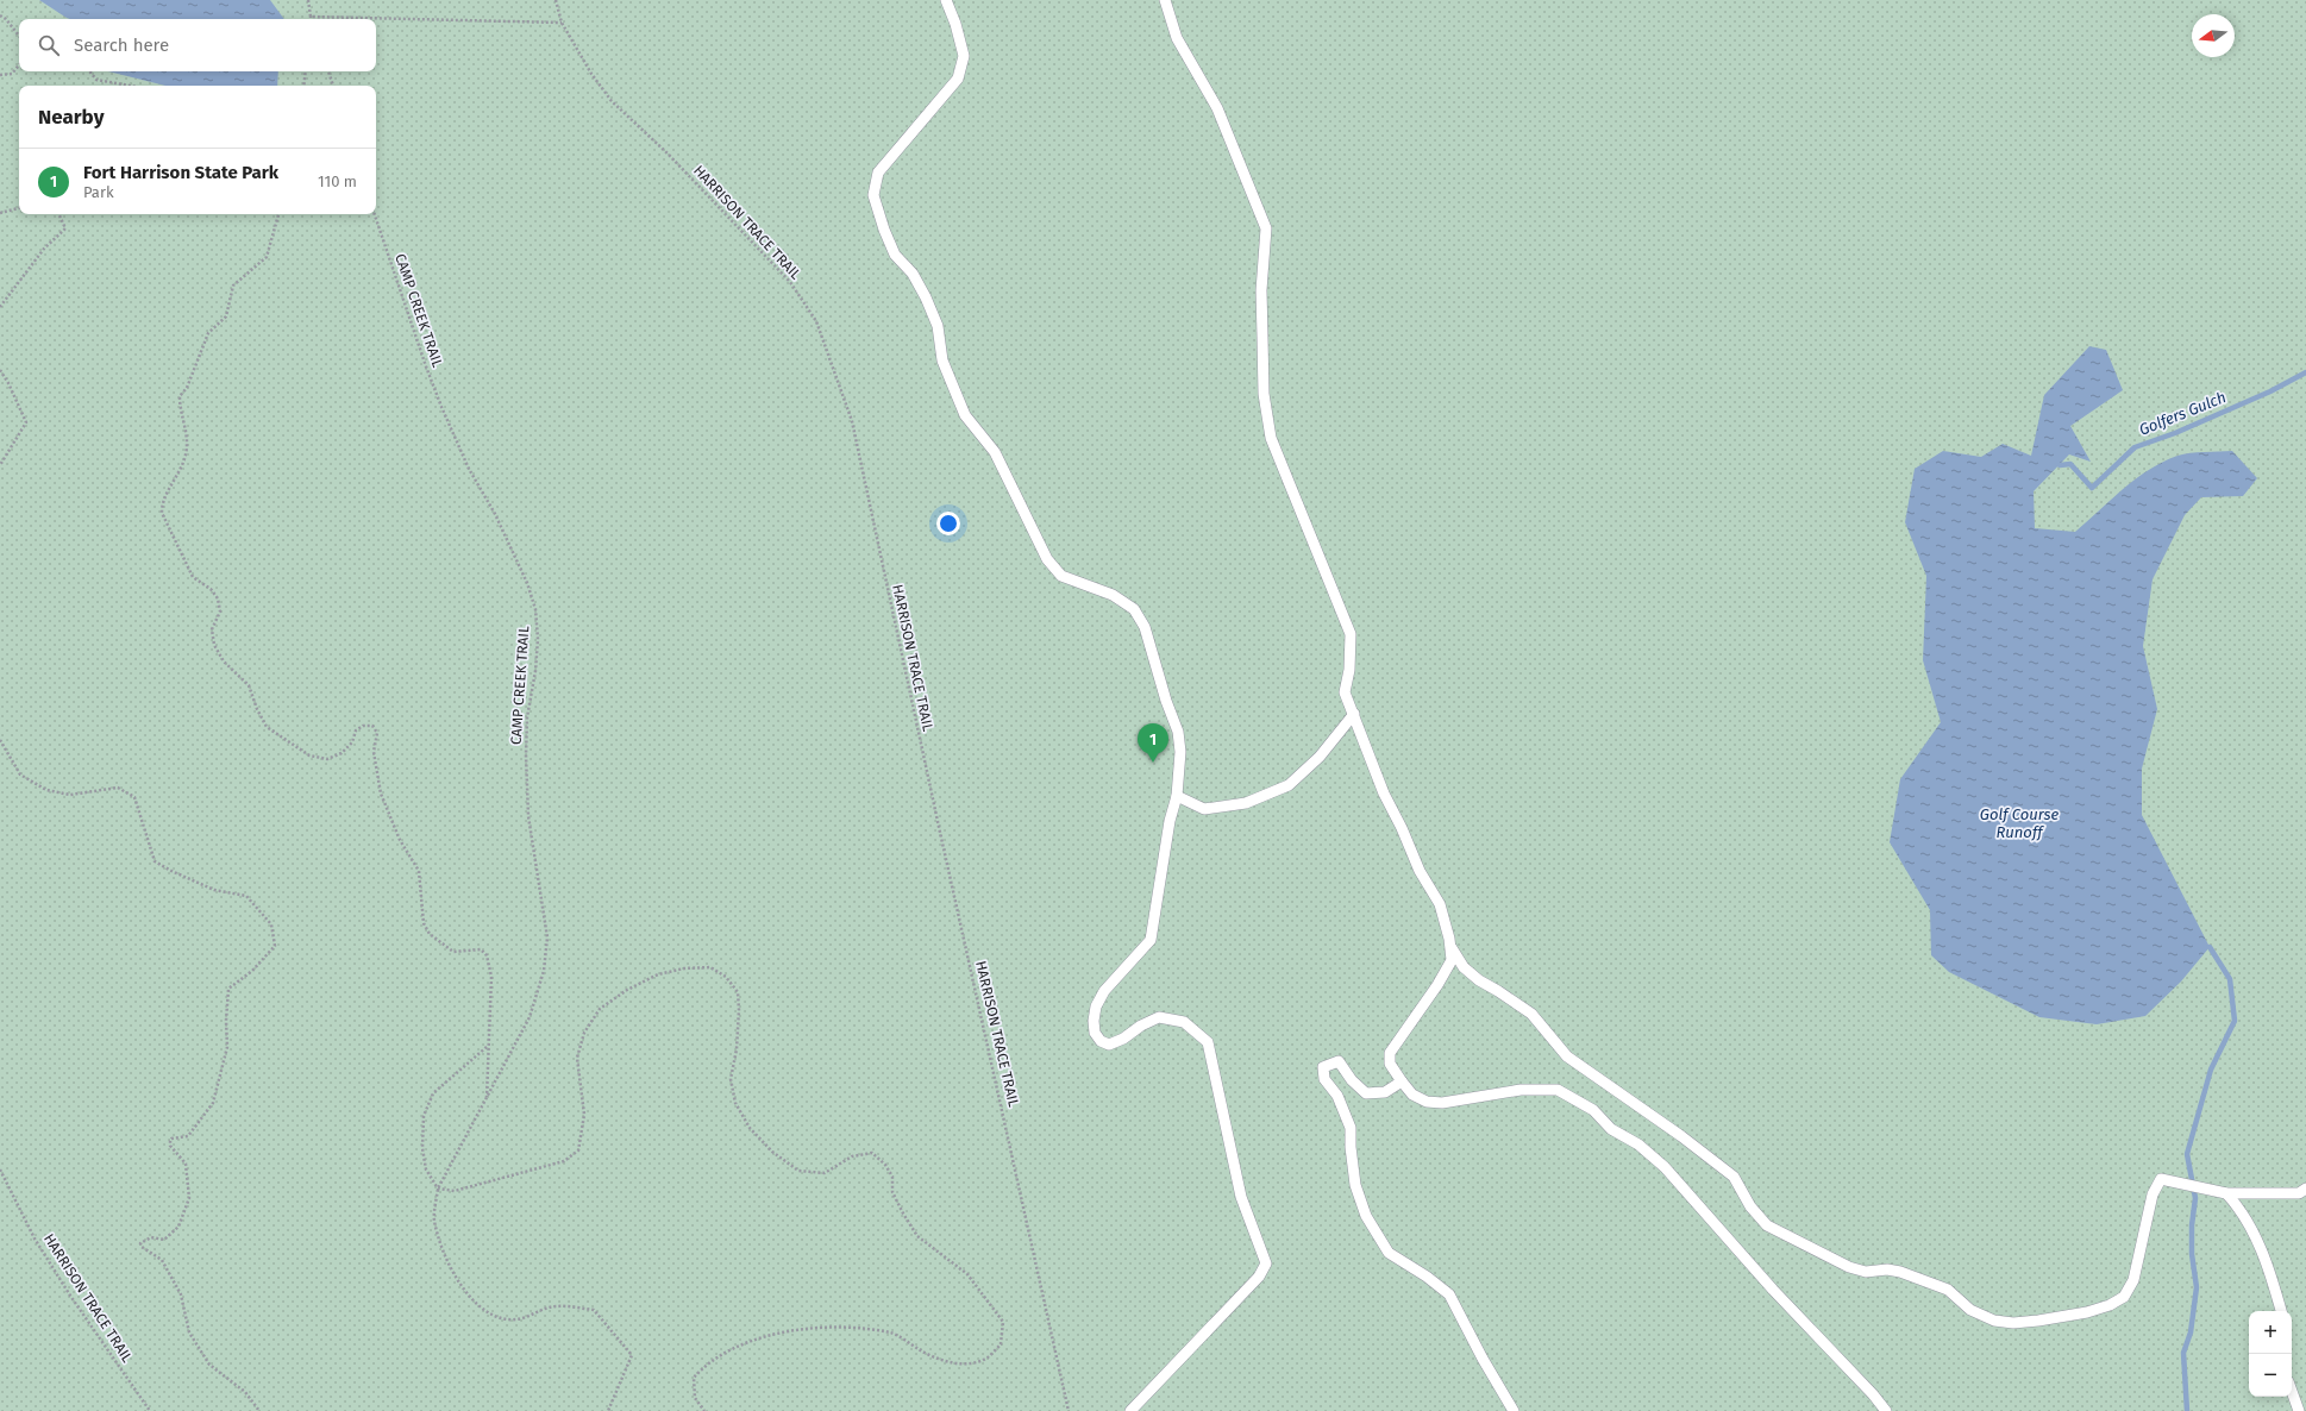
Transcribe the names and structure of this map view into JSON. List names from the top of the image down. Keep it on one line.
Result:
{"streets":{"path":["HARRISON TRACE TRAIL","CAMP CREEK TRAIL"]},"water":["Golfers Gulch","Golf Course Runoff"],"north":"left","page":{"search":"Search here","heading":"Nearby","list":[{"mark":"1","name":"Fort Harrison State Park","note":"Park","value":"110 m"}],"pins":"1","map_buttons":["+","−"]}}
